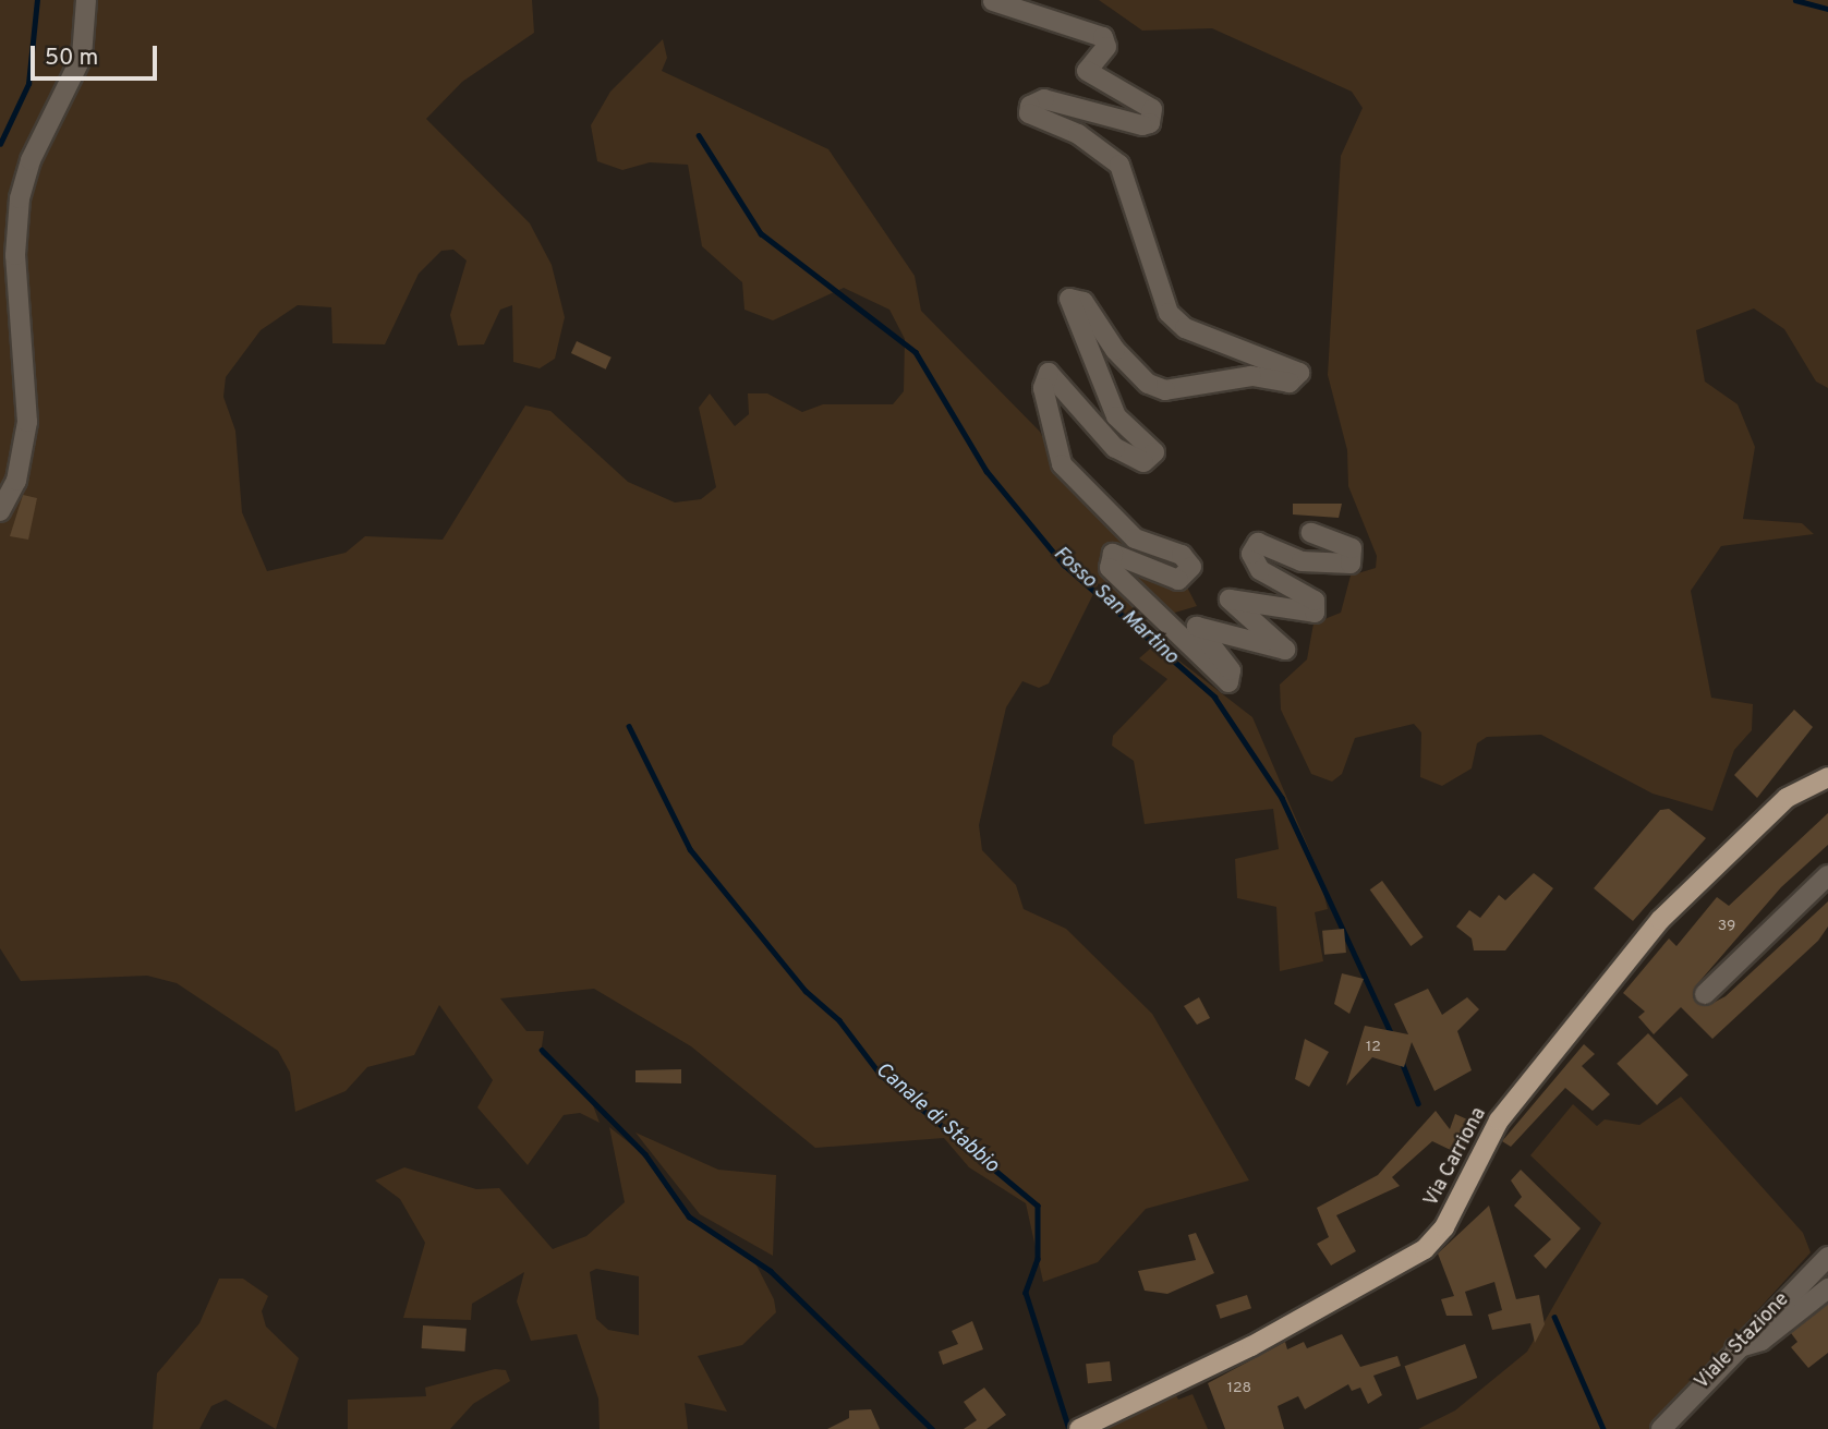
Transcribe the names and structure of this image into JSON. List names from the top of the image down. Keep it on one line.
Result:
{"streets":{"main road":["Via Carriona"],"street":["Viale Stazione"]},"water":["Fosso San Martino","Canale di Stabbio"],"house_numbers":["39","12","128"],"scale_bar":"50 m"}
